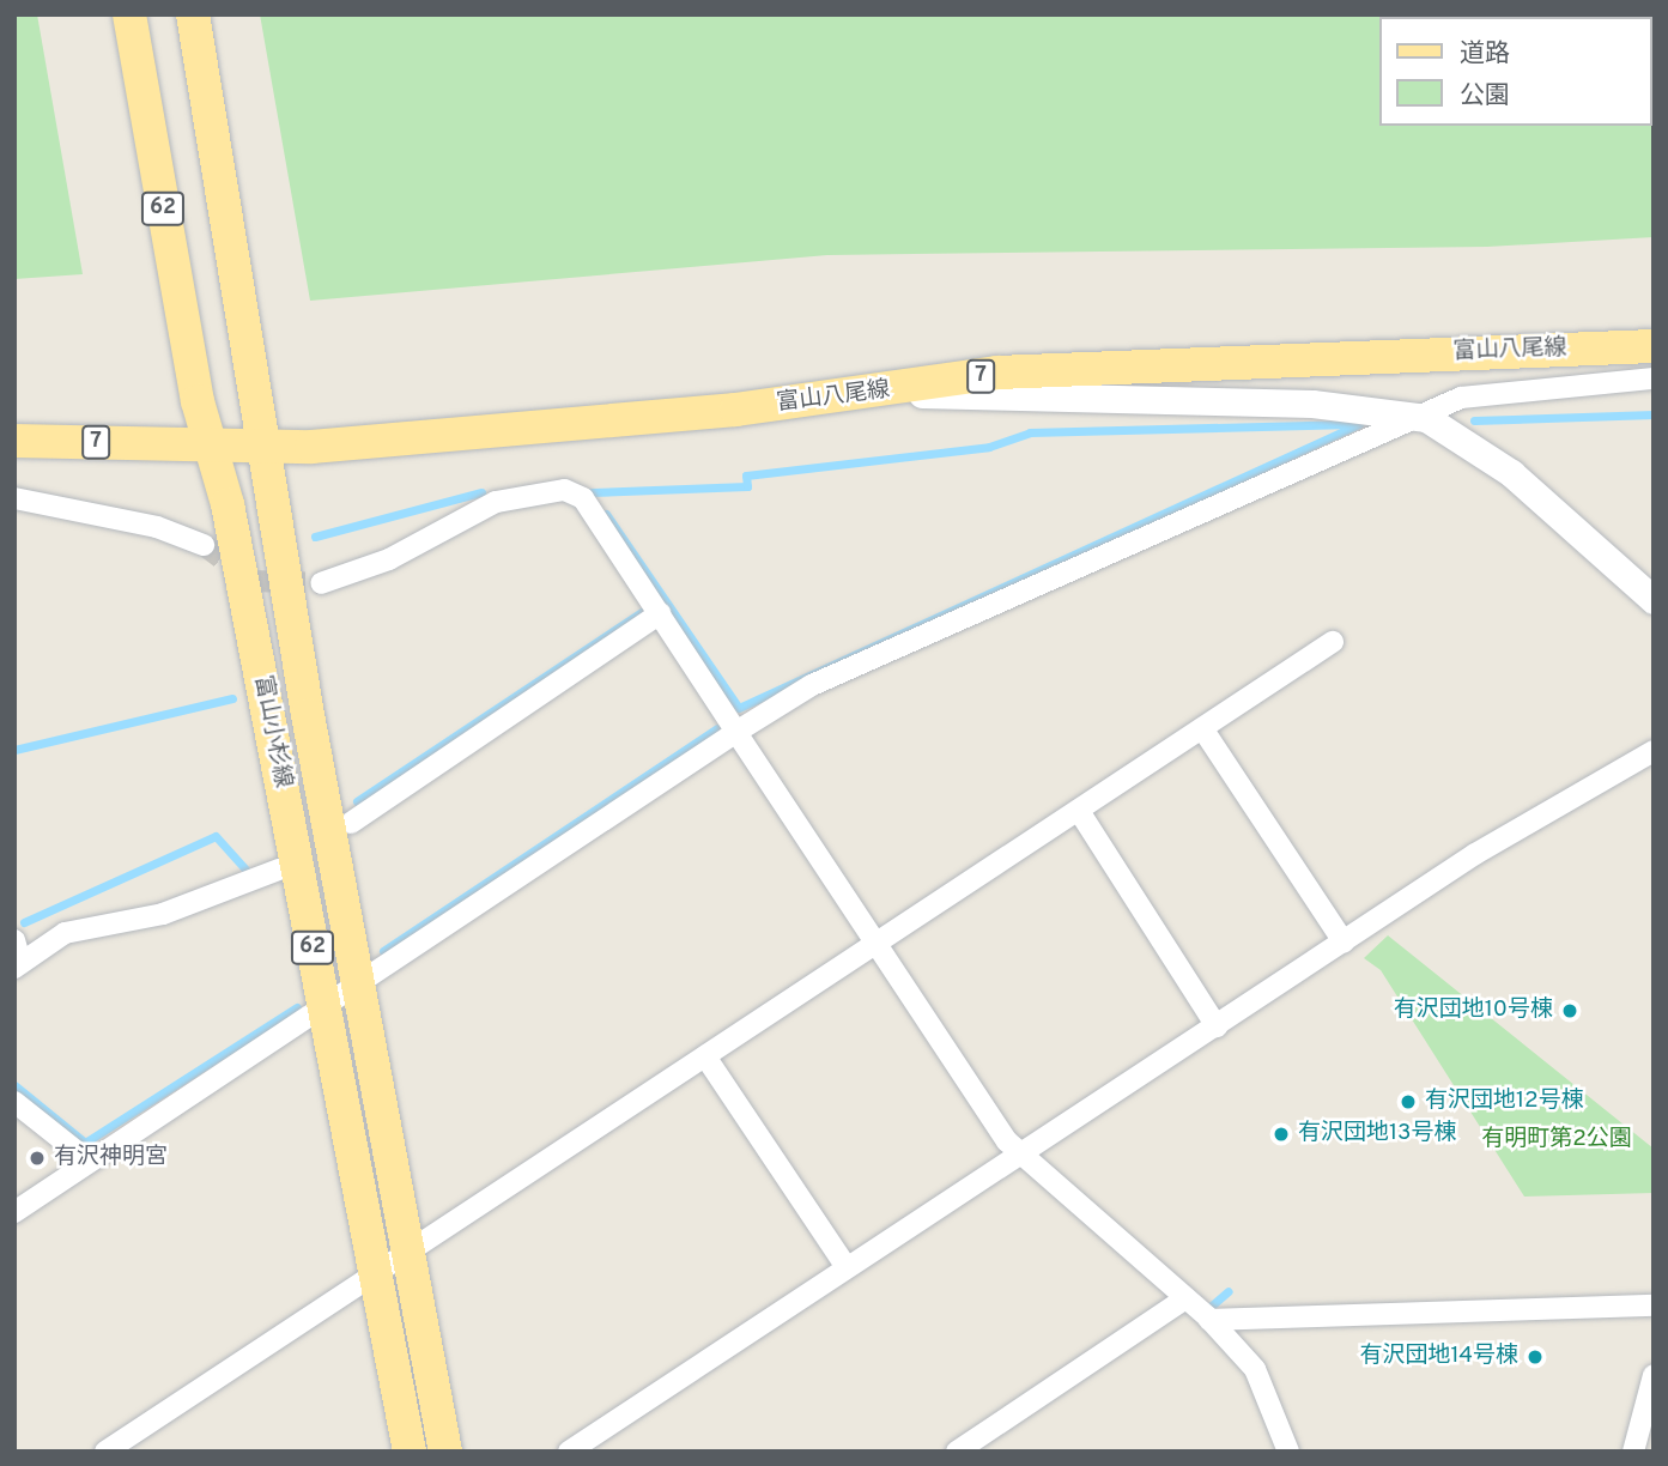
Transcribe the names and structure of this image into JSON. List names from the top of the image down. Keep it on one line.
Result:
{"streets":{"main road":["62","富山八尾線","7","富山小杉線"]},"crossings":[["富山八尾線","富山小杉線"]],"parks":["有明町第2公園"],"places":["有沢団地10号棟","有沢団地12号棟","有沢団地13号棟","有沢神明宮","有沢団地14号棟"],"legend":["道路","公園"]}
